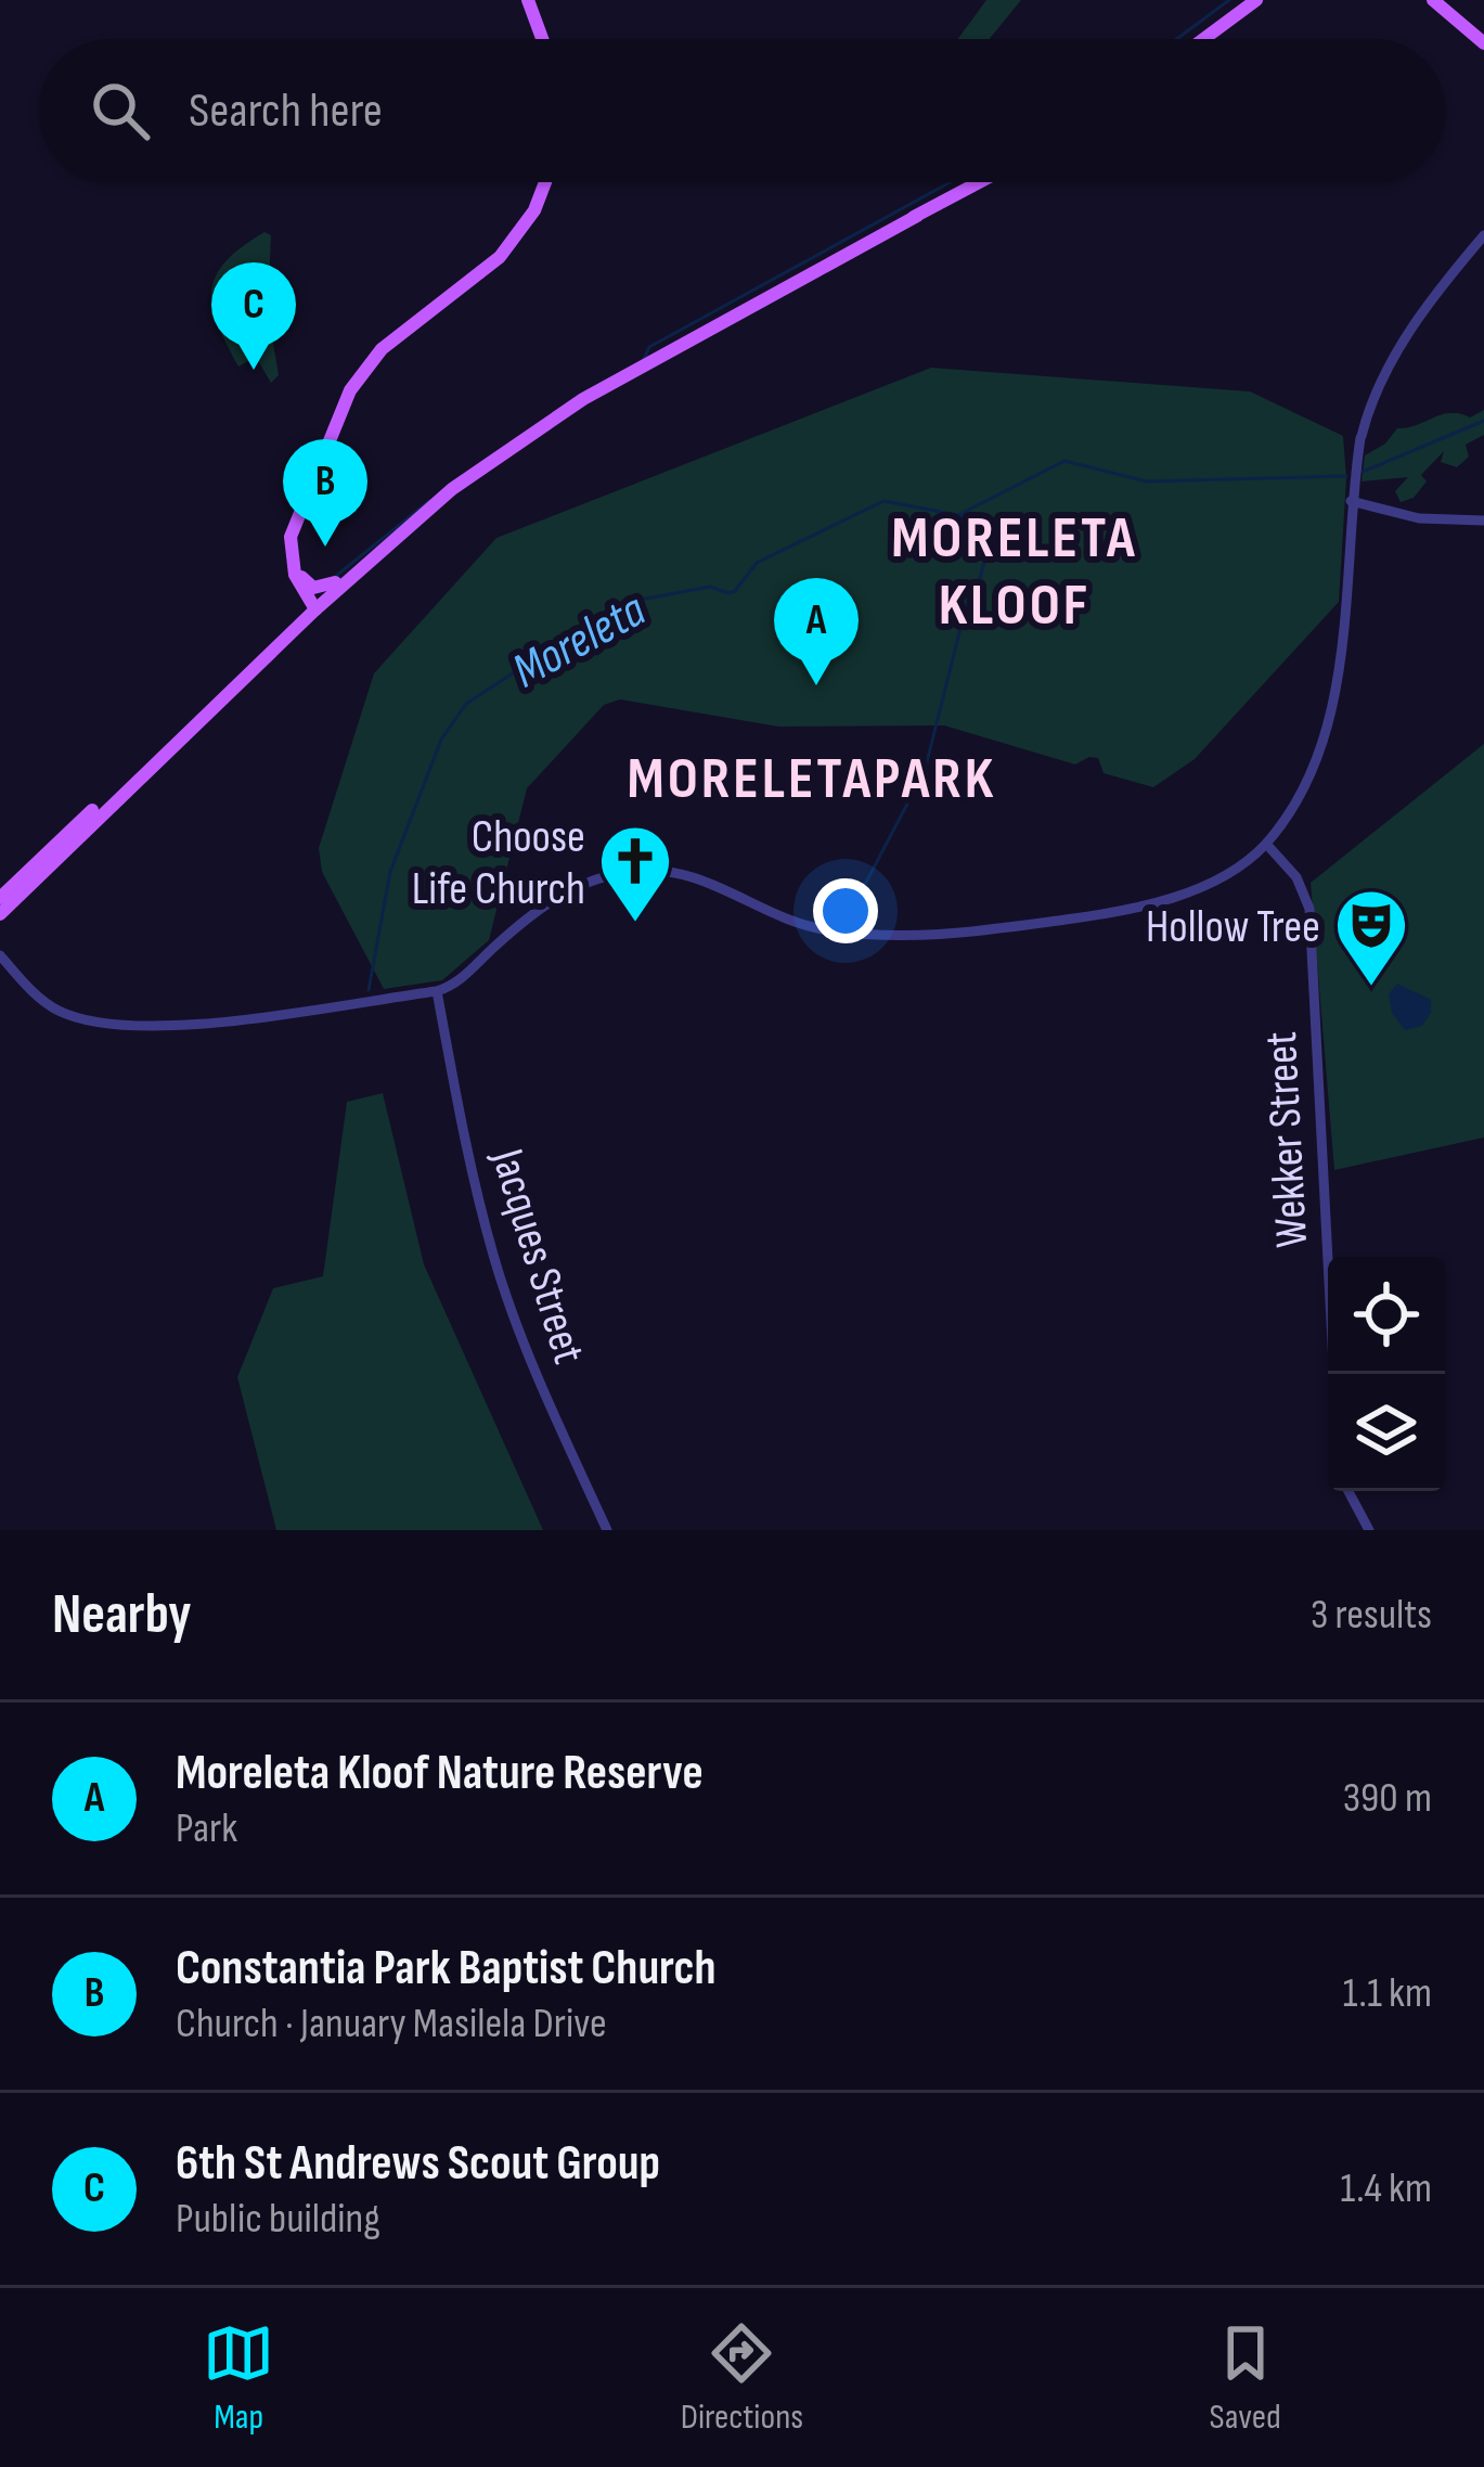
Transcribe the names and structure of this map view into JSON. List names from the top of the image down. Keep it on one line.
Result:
{"streets":{"street":["Wekker Street","Jacques Street"]},"districts":["MORELETA KLOOF","MORELETAPARK"],"water":["Moreleta"],"places":{"church":["Choose Life Church"],"theatre":["Hollow Tree"]},"page":{"search":"Search here","pins":["C","B","A"],"heading":["Nearby","3 results"],"list":[{"mark":"A","name":"Moreleta Kloof Nature Reserve","note":"Park","value":"390 m"},{"mark":"B","name":"Constantia Park Baptist Church","note":"Church · January Masilela Drive","value":"1.1 km"},{"mark":"C","name":"6th St Andrews Scout Group","note":"Public building","value":"1.4 km"}],"nav":["Map","Directions","Saved"]}}
